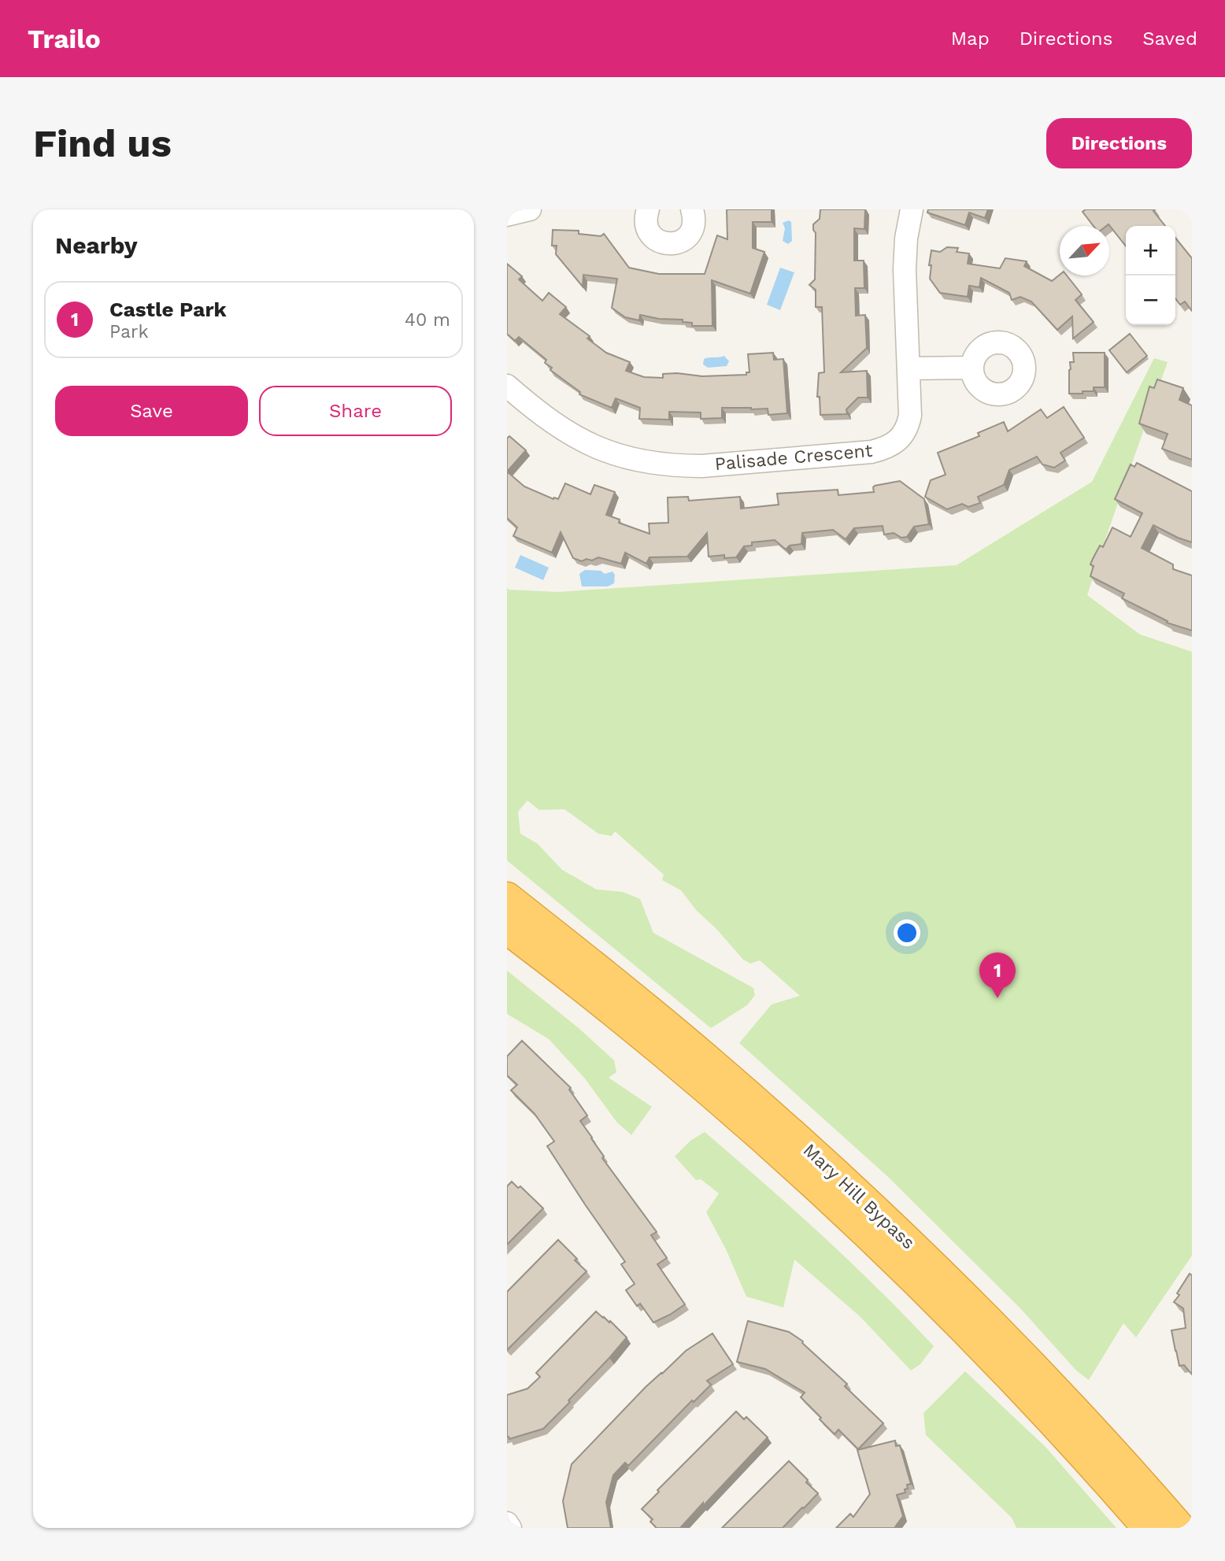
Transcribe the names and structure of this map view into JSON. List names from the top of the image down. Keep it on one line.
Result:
{"streets":{"highway":["Mary Hill Bypass"],"street":["Palisade Crescent"]},"north":"top right","page":{"header":"Trailo","nav":["Map","Directions","Saved"],"buttons":["Directions",["Save","Share"]],"title":"Find us","heading":"Nearby","map_buttons":["+","−"],"list":[{"mark":"1","name":"Castle Park","note":"Park","value":"40 m"}],"pins":"1"}}
